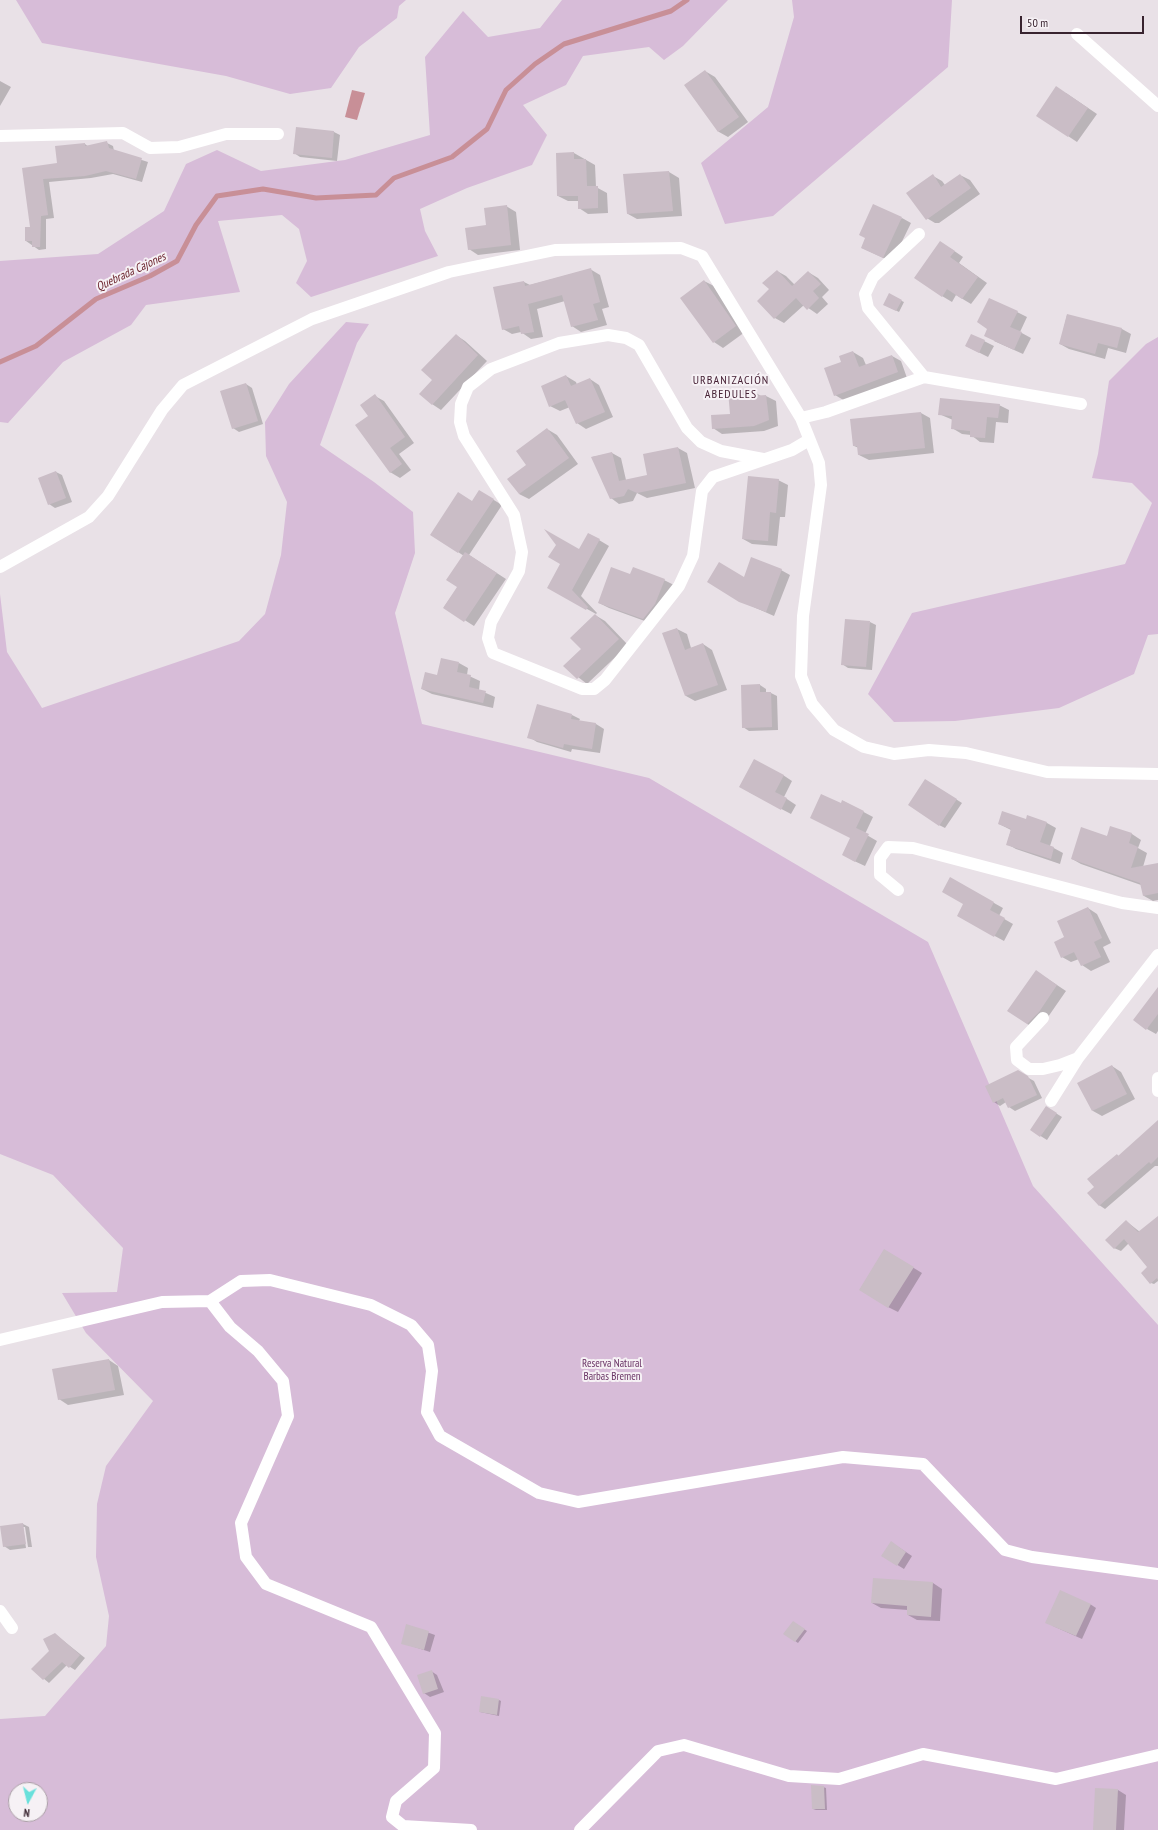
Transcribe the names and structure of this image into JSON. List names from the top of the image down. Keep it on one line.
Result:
{"districts":["URBANIZACIÓN ABEDULES"],"water":["Quebrada Cajones"],"parks":["Reserva Natural Barbas Bremen"],"scale_bar":"50 m","north":"bottom"}
